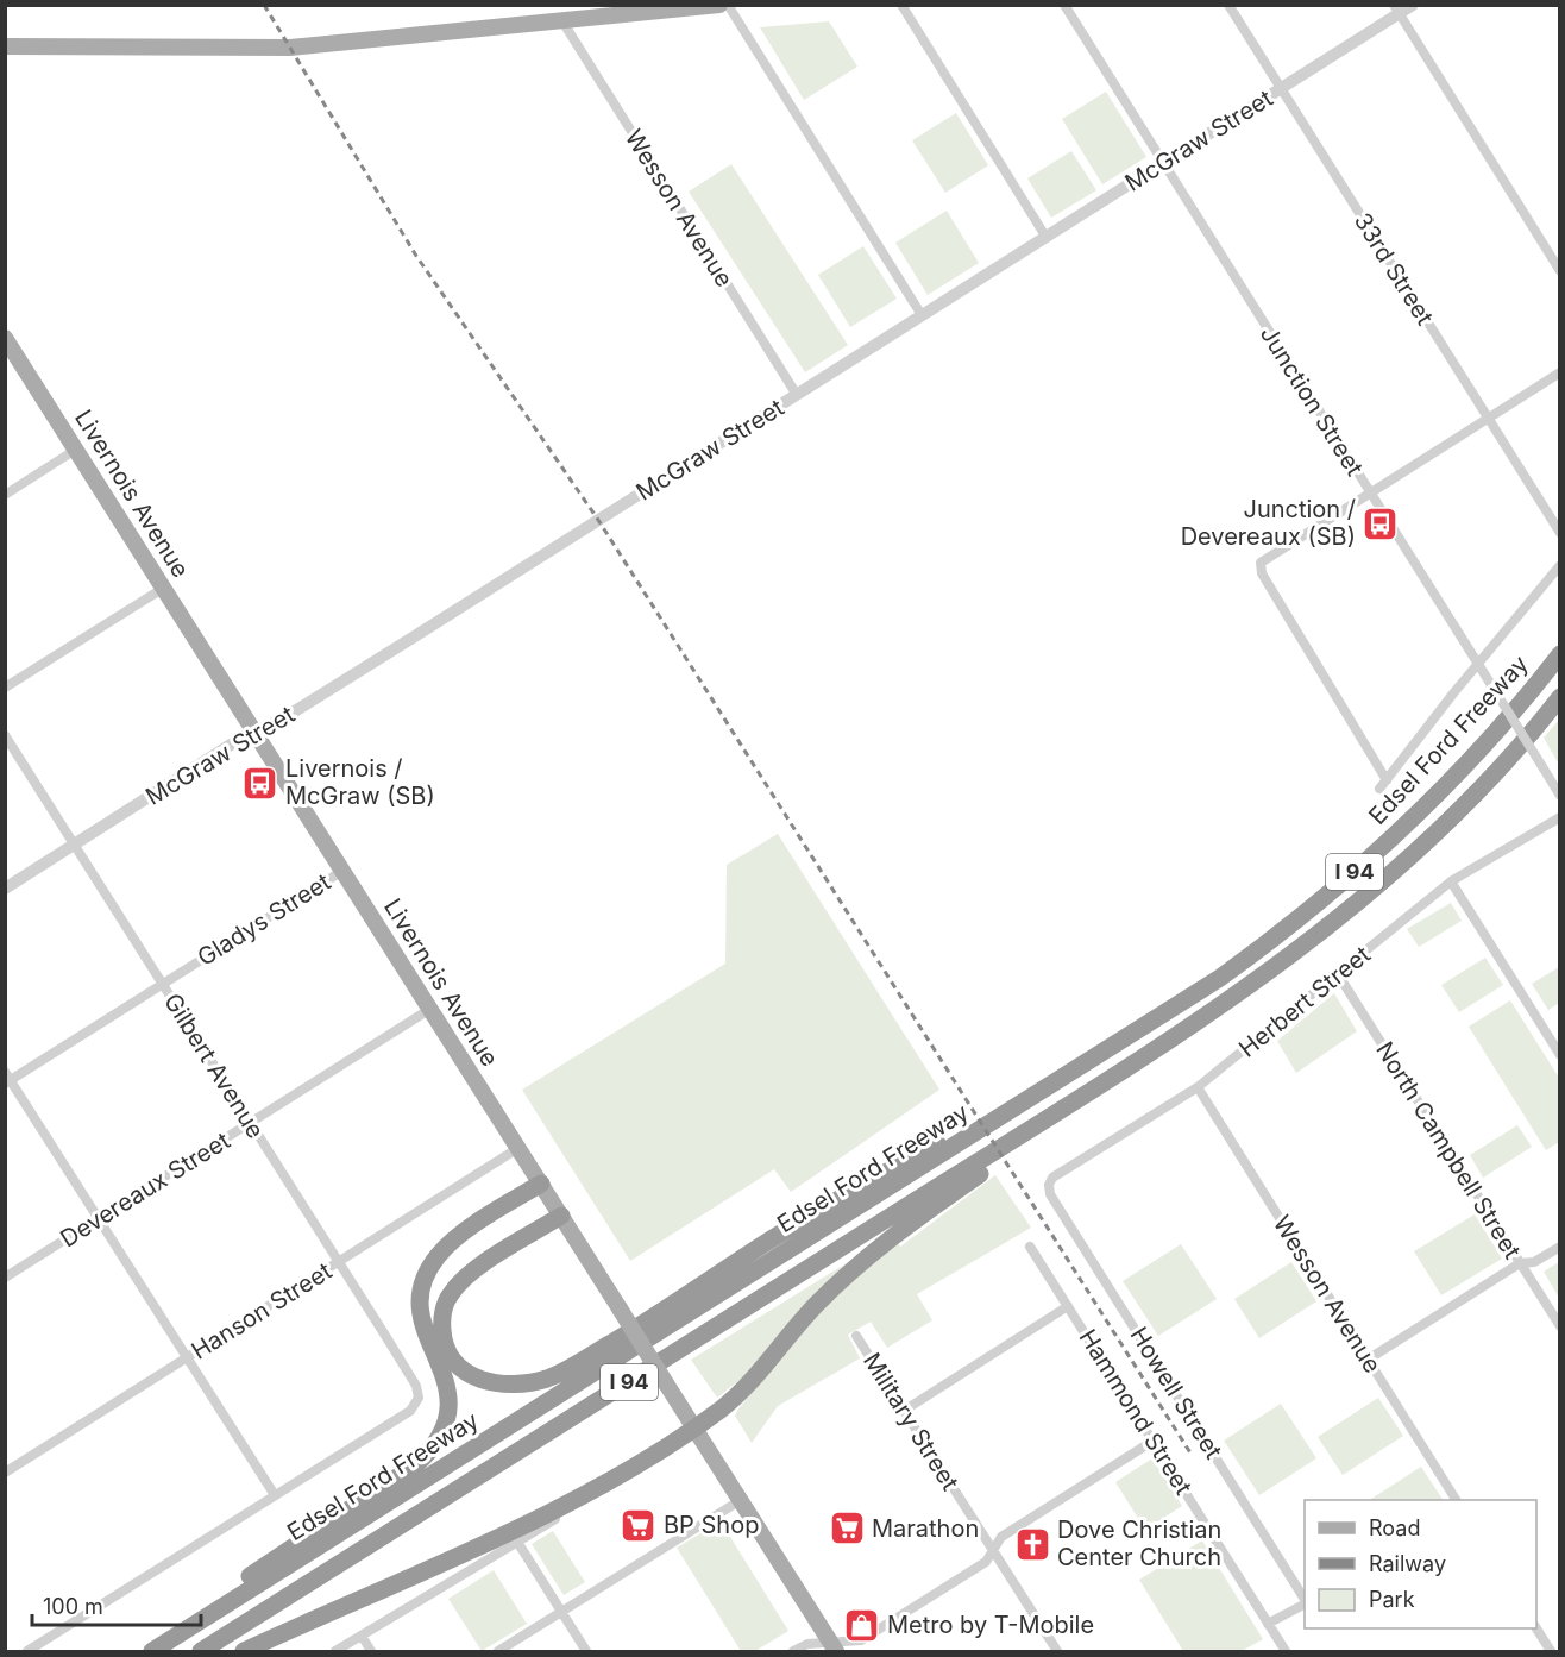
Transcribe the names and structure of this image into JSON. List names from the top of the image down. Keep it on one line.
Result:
{"streets":{"highway":["Edsel Ford Freeway","I 94"],"main road":["Livernois Avenue"],"street":["McGraw Street","Wesson Avenue","33rd Street","Junction Street","Gladys Street","Herbert Street","Gilbert Avenue","North Campbell Street","Devereaux Street","Hanson Street","Howell Street","Hammond Street","Military Street"]},"crossings":[["McGraw Street","Wesson Avenue"],["McGraw Street","33rd Street"],["McGraw Street","Junction Street"],["McGraw Street","Livernois Avenue"],["McGraw Street","Gilbert Avenue"],["Wesson Avenue","Herbert Street"],["Junction Street","Edsel Ford Freeway"],["Livernois Avenue","Gladys Street"],["Livernois Avenue","Devereaux Street"],["Livernois Avenue","Hanson Street"],["Gladys Street","Gilbert Avenue"],["Herbert Street","North Campbell Street"],["Herbert Street","Howell Street"],["Gilbert Avenue","Devereaux Street"],["Gilbert Avenue","Hanson Street"]],"places":{"bus stop":["Junction / Devereaux (SB)","Livernois / McGraw (SB)"],"supermarket":["BP Shop","Marathon"],"church":["Dove Christian Center Church"],"shop":["Metro by T-Mobile"]},"legend":["Road","Railway","Park"],"scale_bar":"100 m"}
